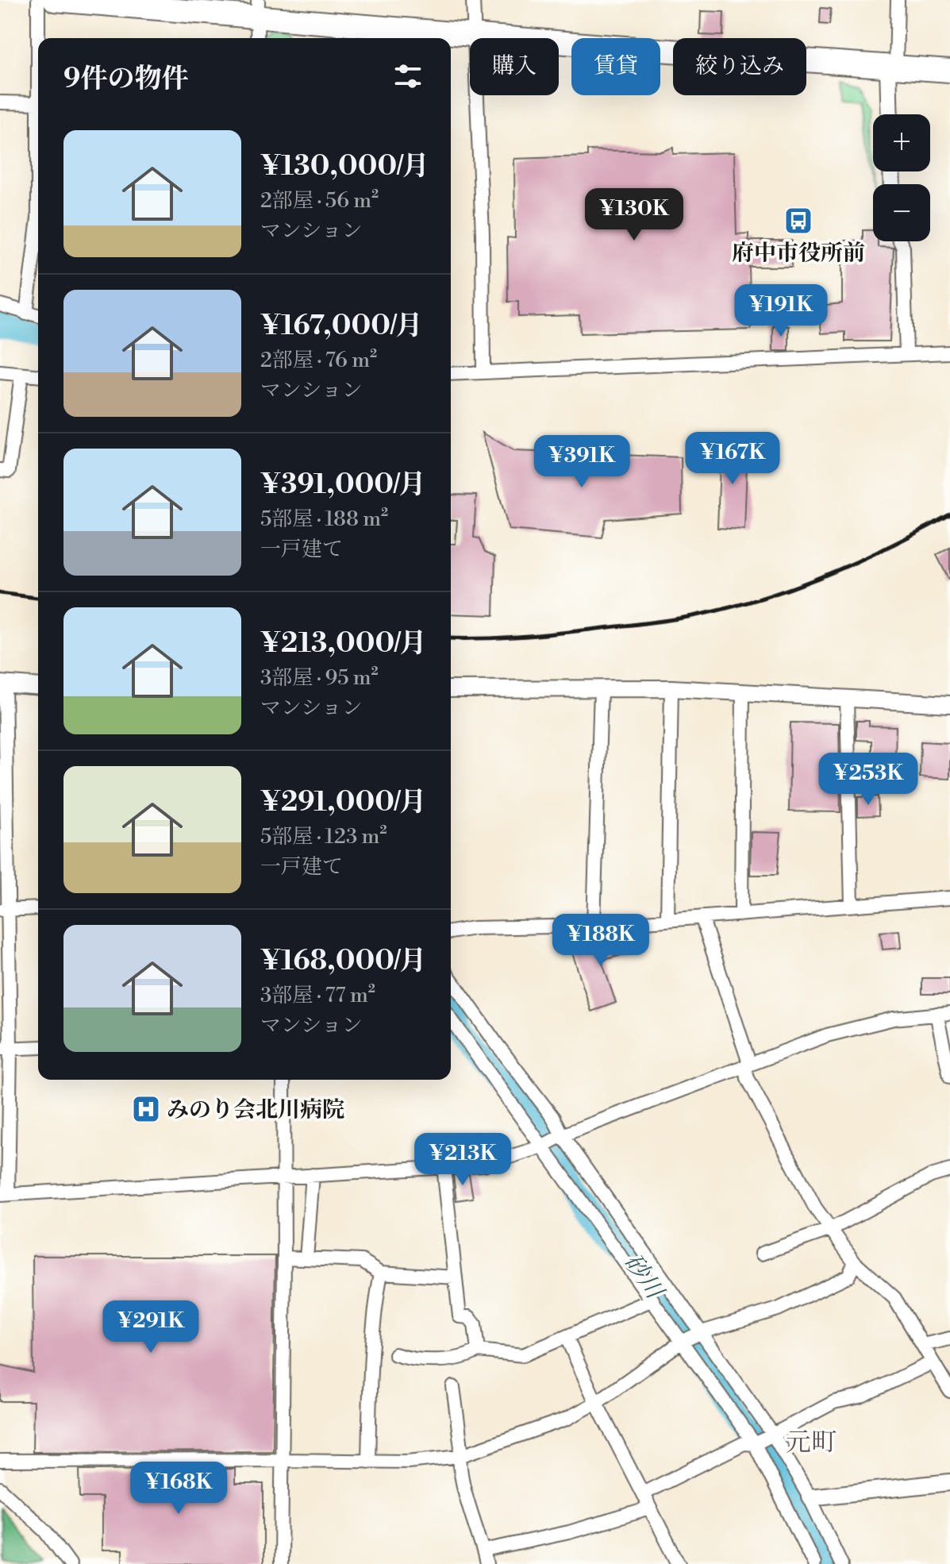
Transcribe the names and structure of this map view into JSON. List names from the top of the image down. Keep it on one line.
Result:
{"districts":["元町"],"water":["砂川"],"places":{"bus stop":["府中市役所前"],"hospital":["みのり会北川病院"]},"page":{"chip":["購入","賃貸","絞り込み"],"heading":"9件の物件","map_buttons":["+","−"],"list":[{"name":"¥130,000/月","note":"2部屋 · 56 m² · マンション"},{"name":"¥167,000/月","note":"2部屋 · 76 m² · マンション"},{"name":"¥391,000/月","note":"5部屋 · 188 m² · 一戸建て"},{"name":"¥213,000/月","note":"3部屋 · 95 m² · マンション"},{"name":"¥291,000/月","note":"5部屋 · 123 m² · 一戸建て"},{"name":"¥168,000/月","note":"3部屋 · 77 m² · マンション"}],"price":["¥130K","¥191K","¥167K","¥391K","¥253K","¥188K","¥213K","¥291K","¥168K"]}}
